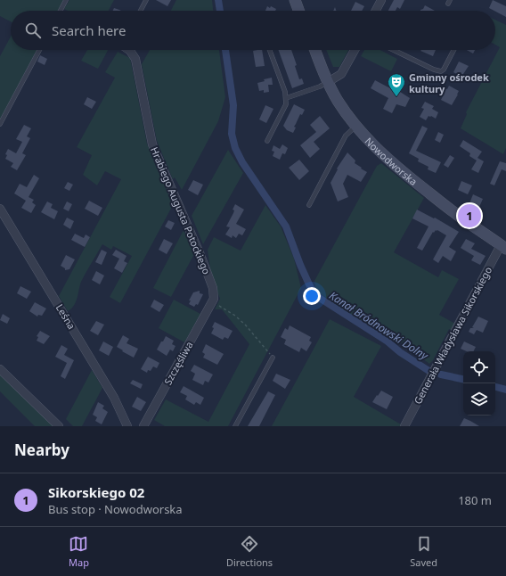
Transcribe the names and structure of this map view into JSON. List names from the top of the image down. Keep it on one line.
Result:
{"streets":{"main road":["Nowodworska"],"street":["Hrabiego Augusta Potockiego","Leśna","Generała Władysława Sikorskiego","Szczęśliwa"]},"crossings":[["Nowodworska","Generała Władysława Sikorskiego"],["Hrabiego Augusta Potockiego","Szczęśliwa"]],"water":["Kanał Bródnowski Dolny"],"places":{"theatre":["Gminny ośrodek kultury"]},"page":{"search":"Search here","pins":"1","heading":"Nearby","list":[{"mark":"1","name":"Sikorskiego 02","note":"Bus stop · Nowodworska","value":"180 m"}],"nav":["Map","Directions","Saved"]}}
